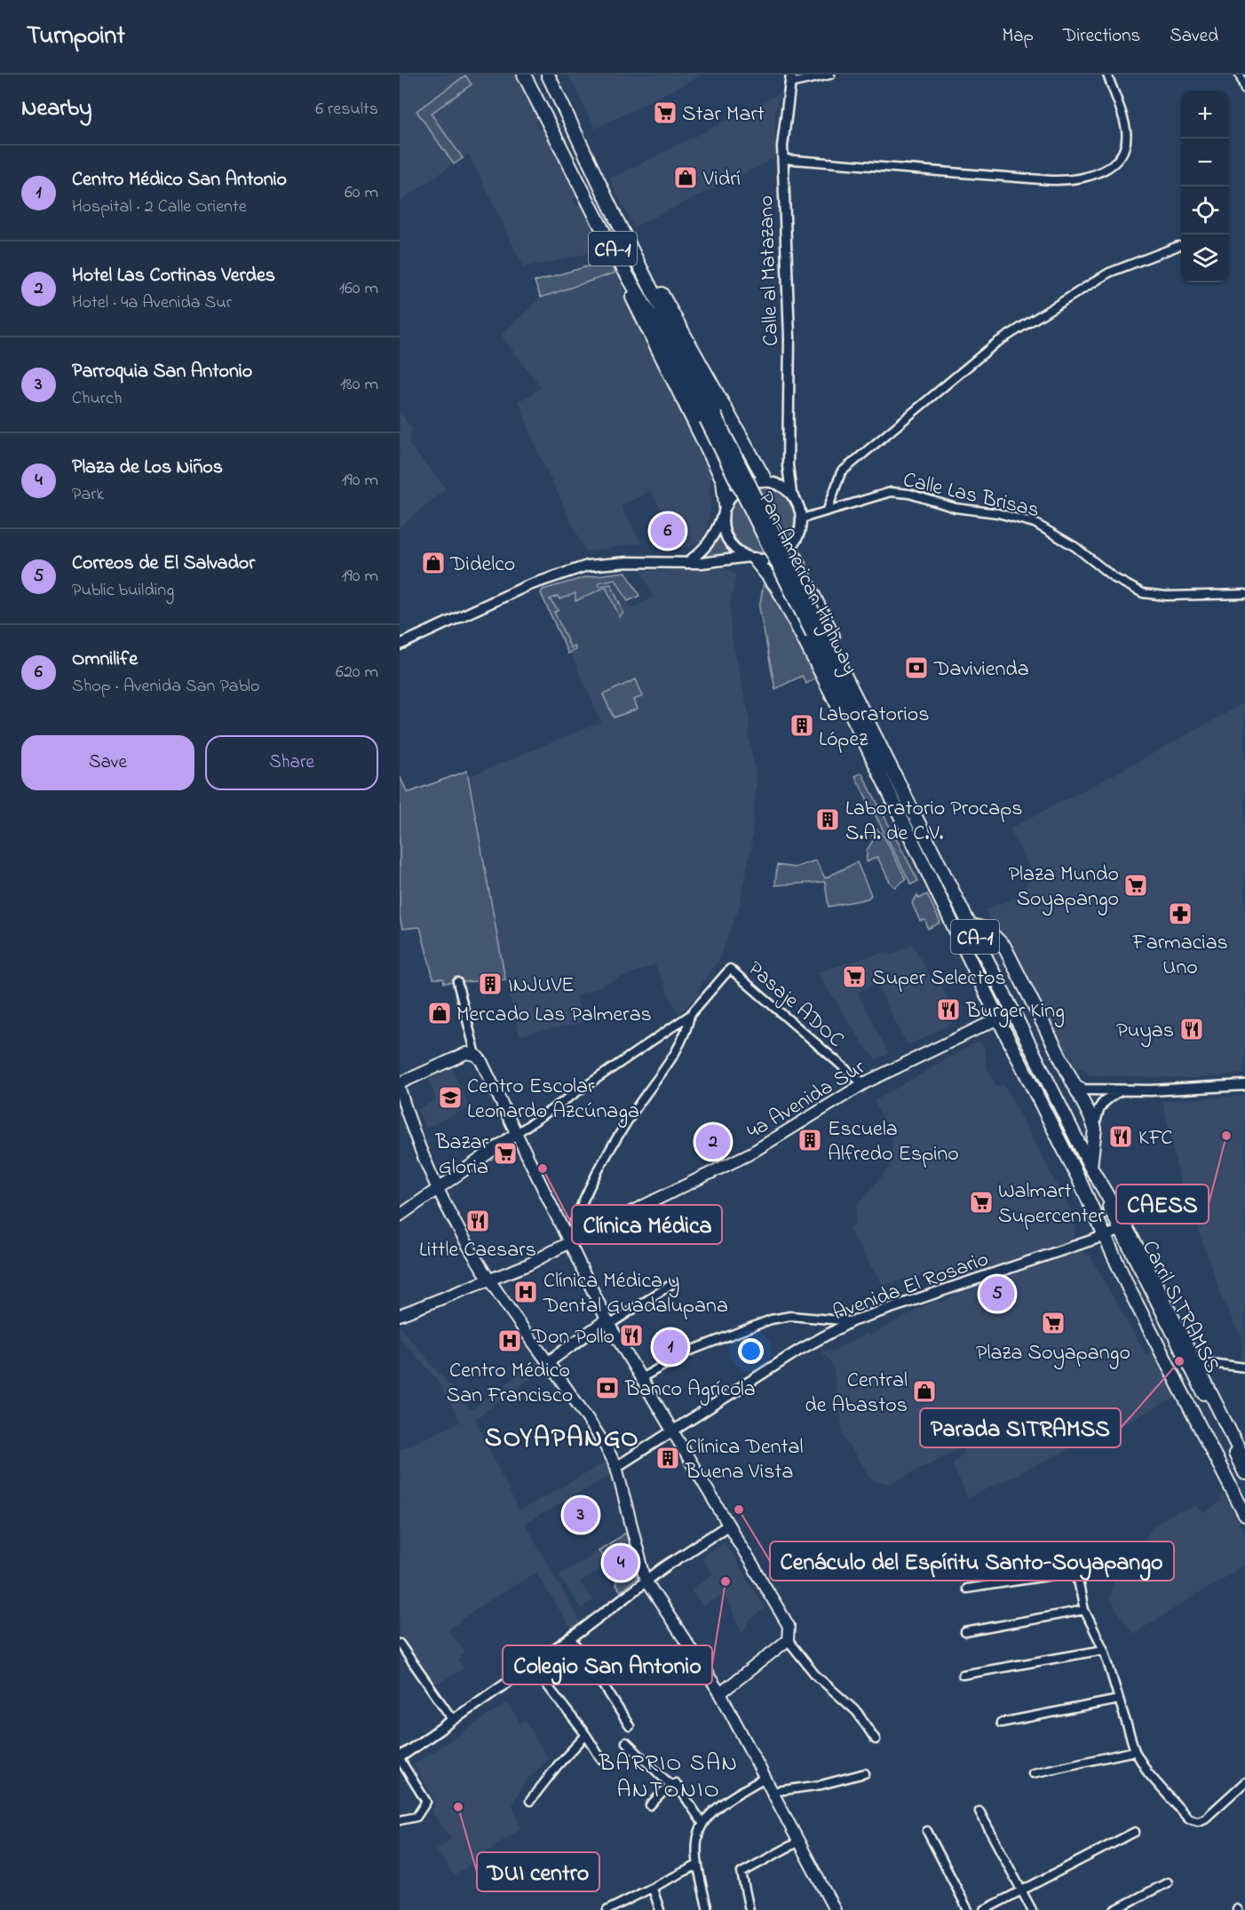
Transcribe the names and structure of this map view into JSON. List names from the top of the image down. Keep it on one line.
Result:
{"streets":{"main road":["CA-1","Pan-American Highway","4a Avenida Sur","Carril SITRAMSS"],"street":["Calle al Matazano","Calle Las Brisas","Pasaje ADOC","Avenida El Rosario"]},"crossings":[["Calle al Matazano","Calle Las Brisas"],["Pan-American Highway","4a Avenida Sur"],["Pan-American Highway","Avenida El Rosario"],["Pan-American Highway","Carril SITRAMSS"],["Pasaje ADOC","4a Avenida Sur"],["Avenida El Rosario","Carril SITRAMSS"]],"districts":["SOYAPANGO","BARRIO SAN ANTONIO"],"places":{"supermarket":["Star Mart","Plaza Mundo Soyapango","Super Selectos","Bazar Gloria","Walmart Supercenter","Plaza Soyapango"],"shop":["Vidrí","Didelco","Mercado Las Palmeras","Central de Abastos"],"bank":["Davivienda","Banco Agrícola"],"building":["Laboratorios López","Laboratorio Procaps S.A. de C.V.","INJUVE","Escuela Alfredo Espino","Clínica Dental Buena Vista"],"pharmacy":["Farmacias Uno"],"restaurant":["Burger King","Puyas","KFC","Little Caesars","Don Pollo"],"school or university":["Centro Escolar Leonardo Azcúnaga"],"other":["CAESS","Clínica Médica","Parada SITRAMSS","Cenáculo del Espíritu Santo-Soyapango","Colegio San Antonio","DUI centro"],"hospital":["Clínica Médica y Dental Guadalupana","Centro Médico San Francisco"]},"page":{"header":"Turnpoint","nav":["Map","Directions","Saved"],"heading":["Nearby","6 results"],"map_buttons":["+","−"],"list":[{"mark":"1","name":"Centro Médico San Antonio","note":"Hospital · 2 Calle Oriente","value":"60 m"},{"mark":"2","name":"Hotel Las Cortinas Verdes","note":"Hotel · 4a Avenida Sur","value":"160 m"},{"mark":"3","name":"Parroquia San Antonio","note":"Church","value":"180 m"},{"mark":"4","name":"Plaza de Los Niños","note":"Park","value":"190 m"},{"mark":"5","name":"Correos de El Salvador","note":"Public building","value":"190 m"},{"mark":"6","name":"Omnilife","note":"Shop · Avenida San Pablo","value":"620 m"}],"pins":["6","2","5","1","3","4"],"buttons":["Save","Share"]}}
